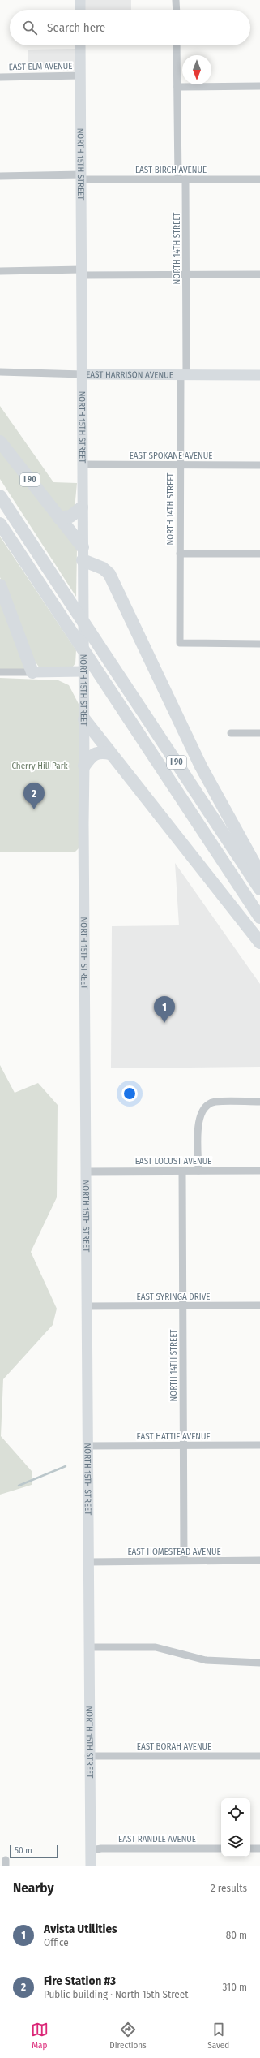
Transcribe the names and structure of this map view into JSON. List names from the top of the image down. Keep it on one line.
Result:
{"streets":{"highway":["I 90"],"main road":["NORTH 15TH STREET","EAST HARRISON AVENUE"],"street":["EAST ELM AVENUE","EAST BIRCH AVENUE","NORTH 14TH STREET","EAST SPOKANE AVENUE","EAST LOCUST AVENUE","EAST SYRINGA DRIVE","EAST HATTIE AVENUE","EAST HOMESTEAD AVENUE","EAST BORAH AVENUE","EAST RANDLE AVENUE"]},"crossings":[["EAST ELM AVENUE","NORTH 15TH STREET"],["NORTH 15TH STREET","EAST BIRCH AVENUE"],["NORTH 15TH STREET","EAST HARRISON AVENUE"],["NORTH 15TH STREET","EAST SPOKANE AVENUE"],["NORTH 15TH STREET","I 90"],["NORTH 15TH STREET","EAST LOCUST AVENUE"],["NORTH 15TH STREET","EAST SYRINGA DRIVE"],["NORTH 15TH STREET","EAST HATTIE AVENUE"],["NORTH 15TH STREET","EAST HOMESTEAD AVENUE"],["NORTH 15TH STREET","EAST BORAH AVENUE"],["NORTH 15TH STREET","EAST RANDLE AVENUE"],["EAST BIRCH AVENUE","NORTH 14TH STREET"],["NORTH 14TH STREET","EAST HARRISON AVENUE"],["NORTH 14TH STREET","EAST SPOKANE AVENUE"],["NORTH 14TH STREET","EAST LOCUST AVENUE"],["NORTH 14TH STREET","EAST SYRINGA DRIVE"],["NORTH 14TH STREET","EAST HATTIE AVENUE"],["NORTH 14TH STREET","EAST HOMESTEAD AVENUE"]],"parks":["Cherry Hill Park"],"scale_bar":"50 m","north":"bottom","page":{"search":"Search here","pins":["2","1"],"scale":"50 m","heading":["Nearby","2 results"],"list":[{"mark":"1","name":"Avista Utilities","note":"Office","value":"80 m"},{"mark":"2","name":"Fire Station #3","note":"Public building · North 15th Street","value":"310 m"}],"nav":["Map","Directions","Saved"]}}
